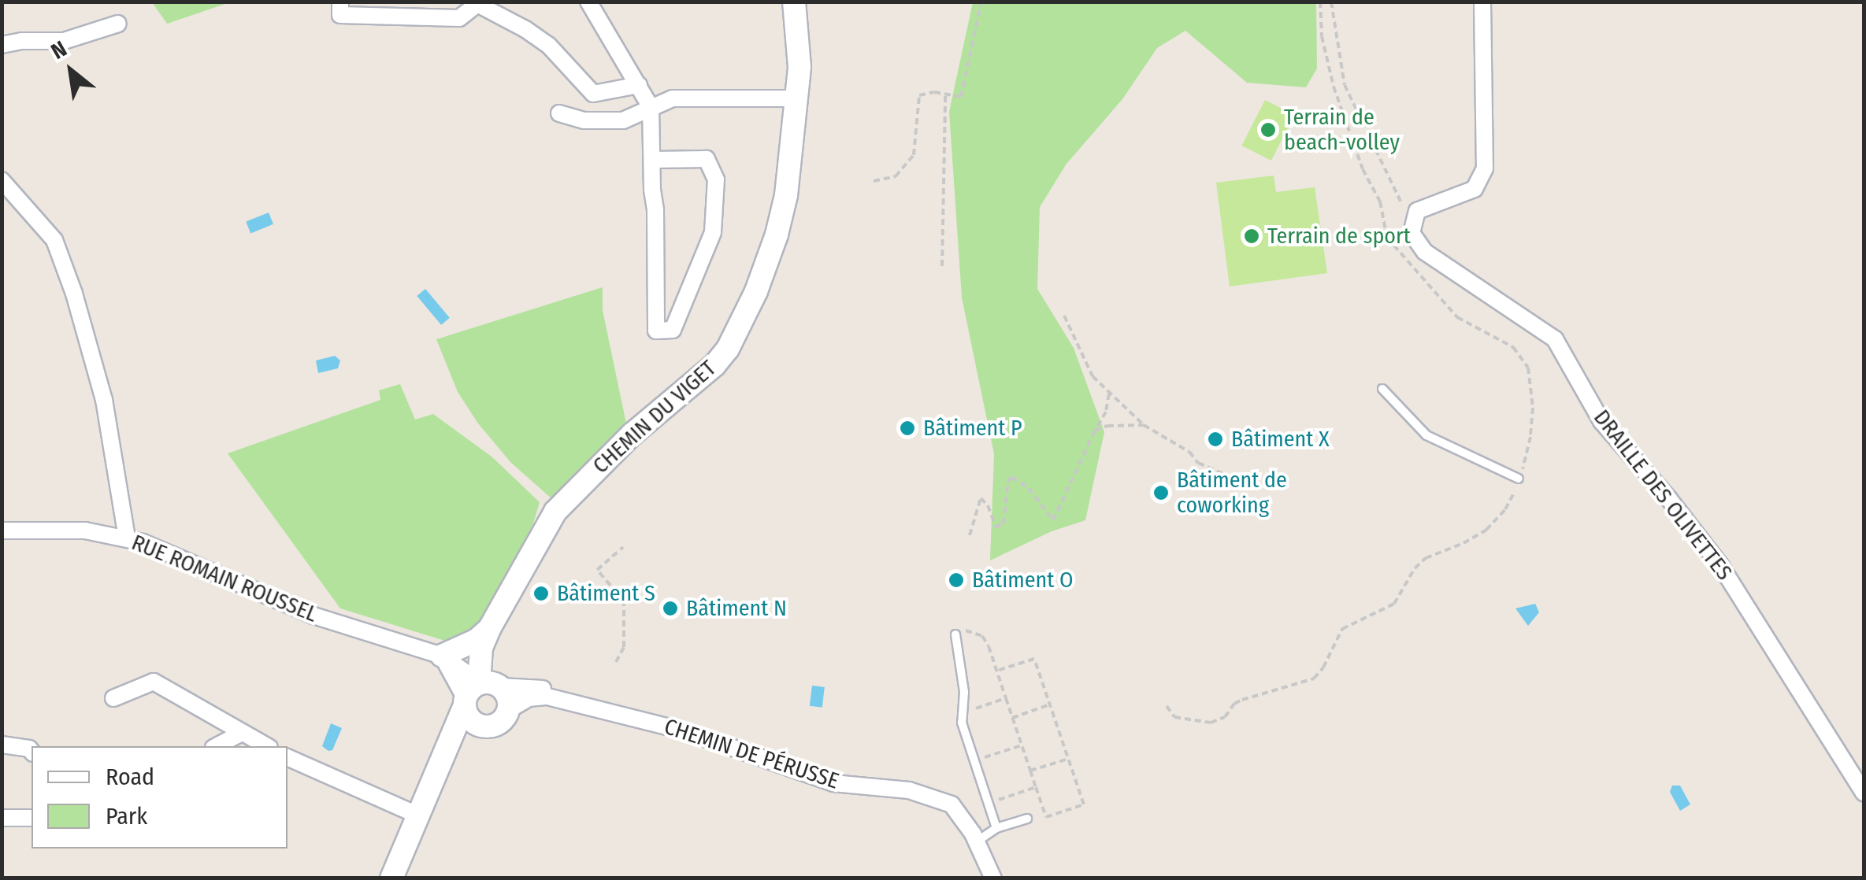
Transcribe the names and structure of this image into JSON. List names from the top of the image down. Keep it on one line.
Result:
{"streets":{"street":["CHEMIN DU VIGET","DRAILLE DES OLIVETTES","RUE ROMAIN ROUSSEL","CHEMIN DE PÉRUSSE"]},"crossings":[["RUE ROMAIN ROUSSEL","CHEMIN DE PÉRUSSE"]],"places":["Terrain de beach-volley","Terrain de sport","Bâtiment P","Bâtiment X","Bâtiment de coworking","Bâtiment O","Bâtiment S","Bâtiment N"],"legend":["Road","Park"],"north":"top left"}
